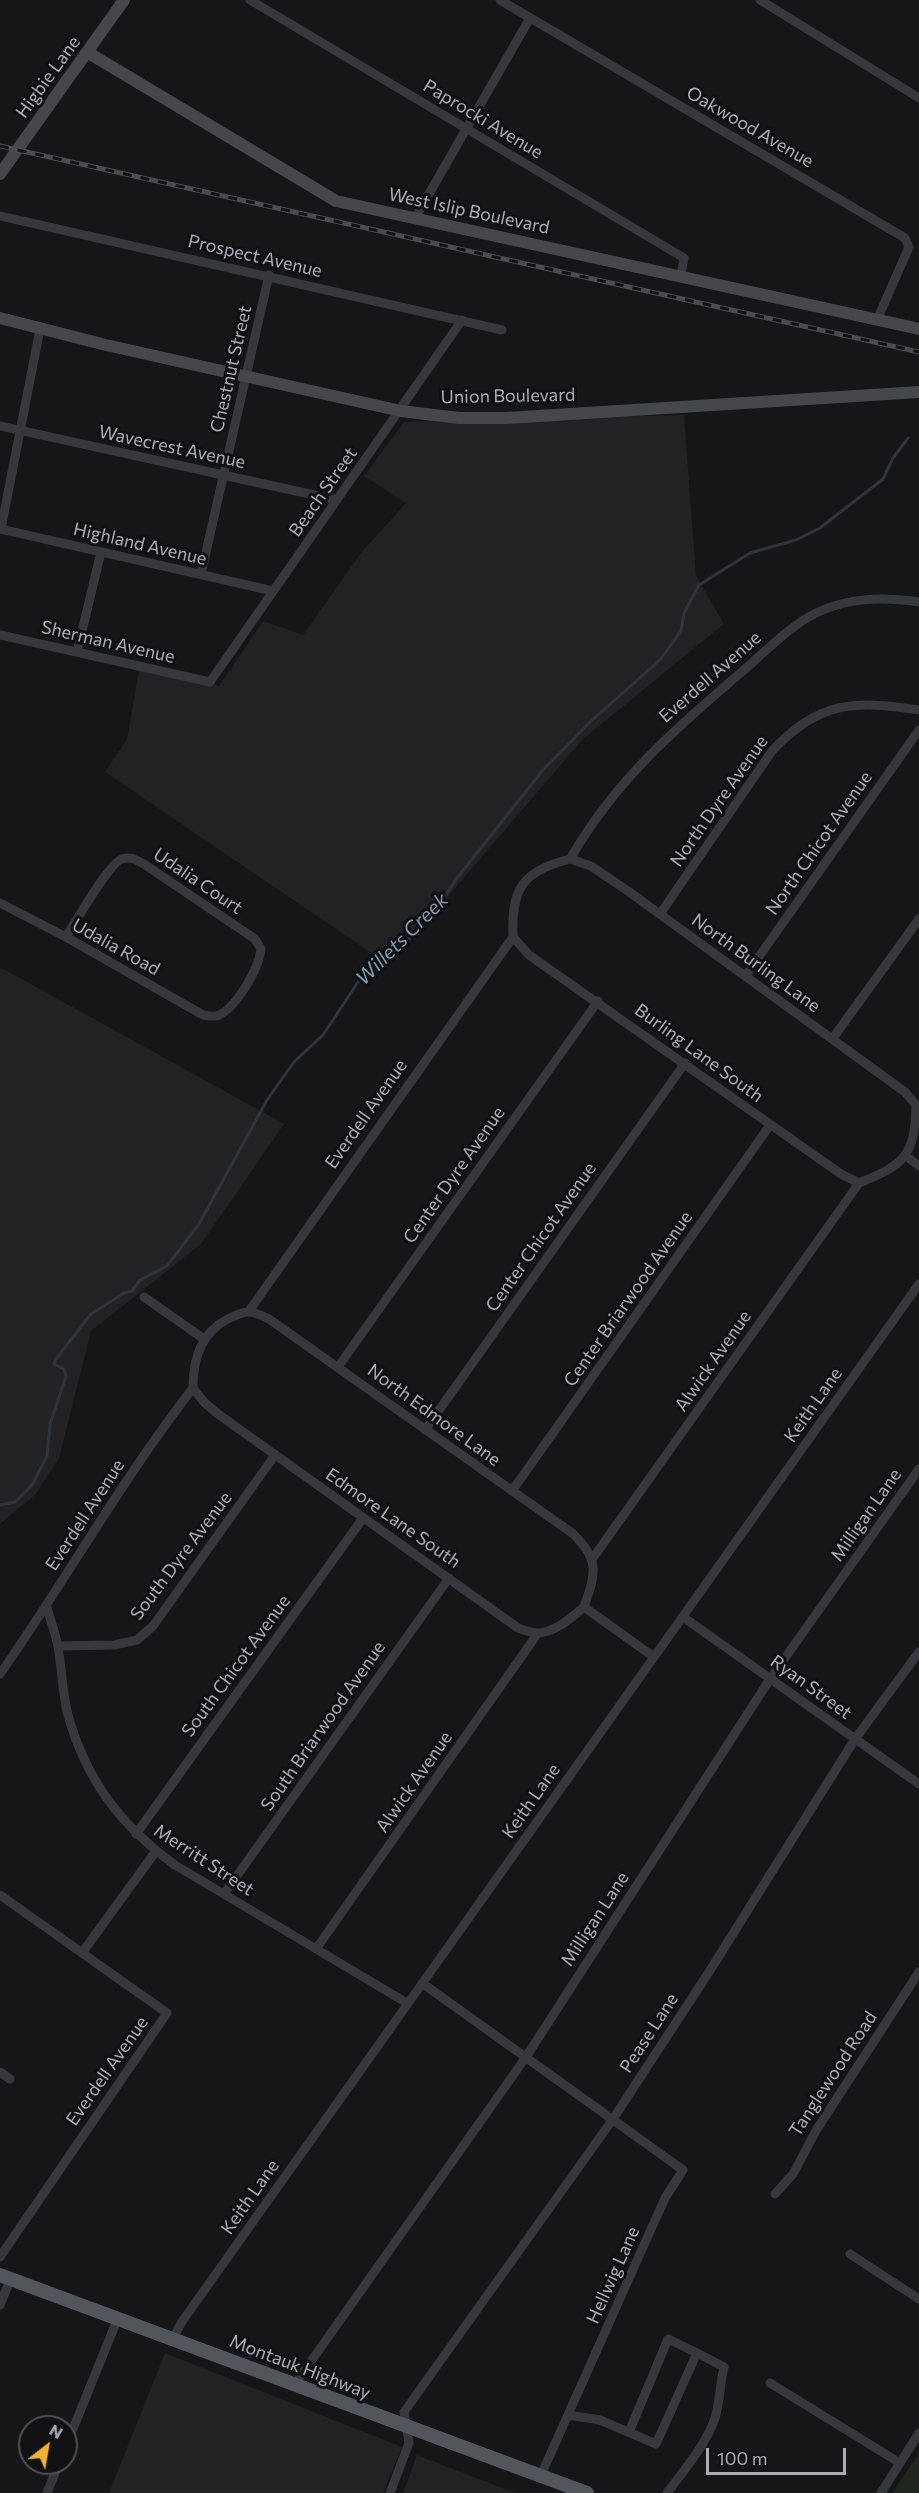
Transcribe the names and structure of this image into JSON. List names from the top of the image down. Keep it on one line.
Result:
{"streets":{"main road":["Higbie Lane","West Islip Boulevard","Union Boulevard","Montauk Highway"],"street":["Paprocki Avenue","Oakwood Avenue","Prospect Avenue","Chestnut Street","Wavecrest Avenue","Beach Street","Highland Avenue","Sherman Avenue","Everdell Avenue","North Dyre Avenue","North Chicot Avenue","Udalia Court","Udalia Road","North Burling Lane","Burling Lane South","Center Dyre Avenue","Center Chicot Avenue","Center Briarwood Avenue","Alwick Avenue","Keith Lane","North Edmore Lane","Milligan Lane","Edmore Lane South","South Dyre Avenue","South Chicot Avenue","Ryan Street","South Briarwood Avenue","Merritt Street","Pease Lane","Tanglewood Road","Hellwig Lane"]},"crossings":[["Higbie Lane","West Islip Boulevard"],["Paprocki Avenue","West Islip Boulevard"],["Oakwood Avenue","West Islip Boulevard"],["Prospect Avenue","Chestnut Street"],["Prospect Avenue","Beach Street"],["Chestnut Street","Union Boulevard"],["Chestnut Street","Wavecrest Avenue"],["Chestnut Street","Highland Avenue"],["Union Boulevard","Beach Street"],["Wavecrest Avenue","Beach Street"],["Beach Street","Highland Avenue"],["Beach Street","Sherman Avenue"],["Everdell Avenue","North Burling Lane"],["Everdell Avenue","Burling Lane South"],["Everdell Avenue","North Edmore Lane"],["Everdell Avenue","Edmore Lane South"],["Everdell Avenue","Merritt Street"],["North Dyre Avenue","North Burling Lane"],["North Chicot Avenue","North Burling Lane"],["Udalia Court","Udalia Road"],["Burling Lane South","Center Dyre Avenue"],["Burling Lane South","Center Chicot Avenue"],["Burling Lane South","Center Briarwood Avenue"],["Burling Lane South","Alwick Avenue"],["Center Dyre Avenue","North Edmore Lane"],["Center Chicot Avenue","North Edmore Lane"],["Center Briarwood Avenue","North Edmore Lane"],["Alwick Avenue","North Edmore Lane"],["Alwick Avenue","Edmore Lane South"],["Alwick Avenue","Merritt Street"],["Keith Lane","Ryan Street"],["Keith Lane","Merritt Street"],["Keith Lane","Montauk Highway"],["Milligan Lane","Ryan Street"],["Milligan Lane","Montauk Highway"],["Edmore Lane South","South Dyre Avenue"],["Edmore Lane South","South Chicot Avenue"],["Edmore Lane South","South Briarwood Avenue"],["South Dyre Avenue","Merritt Street"],["South Chicot Avenue","Merritt Street"],["Ryan Street","Pease Lane"],["South Briarwood Avenue","Merritt Street"],["Pease Lane","Hellwig Lane"],["Pease Lane","Montauk Highway"],["Hellwig Lane","Montauk Highway"]],"water":["Willets Creek"],"scale_bar":"100 m","north":"top right"}
